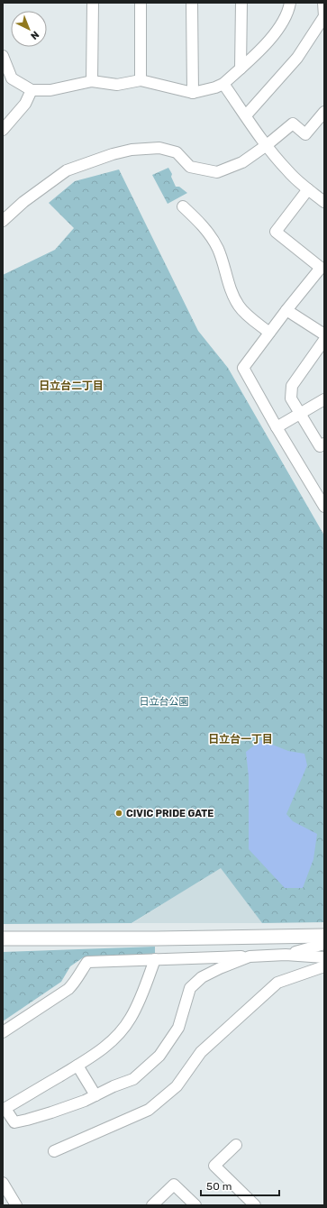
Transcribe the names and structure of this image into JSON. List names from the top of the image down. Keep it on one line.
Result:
{"districts":["日立台二丁目","日立台一丁目"],"parks":["日立台公園"],"places":["CIVIC PRIDE GATE"],"scale_bar":"50 m","north":"bottom right"}
